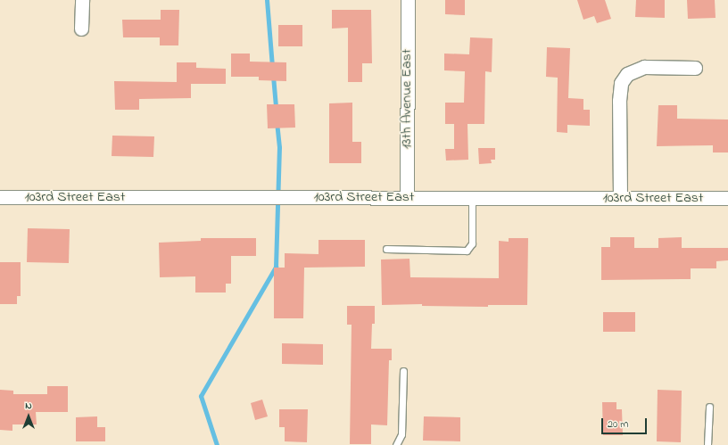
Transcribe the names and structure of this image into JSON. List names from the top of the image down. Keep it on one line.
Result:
{"streets":{"street":["13th Avenue East","103rd Street East"]},"crossings":[["13th Avenue East","103rd Street East"]],"scale_bar":"20 m","north":"top"}
